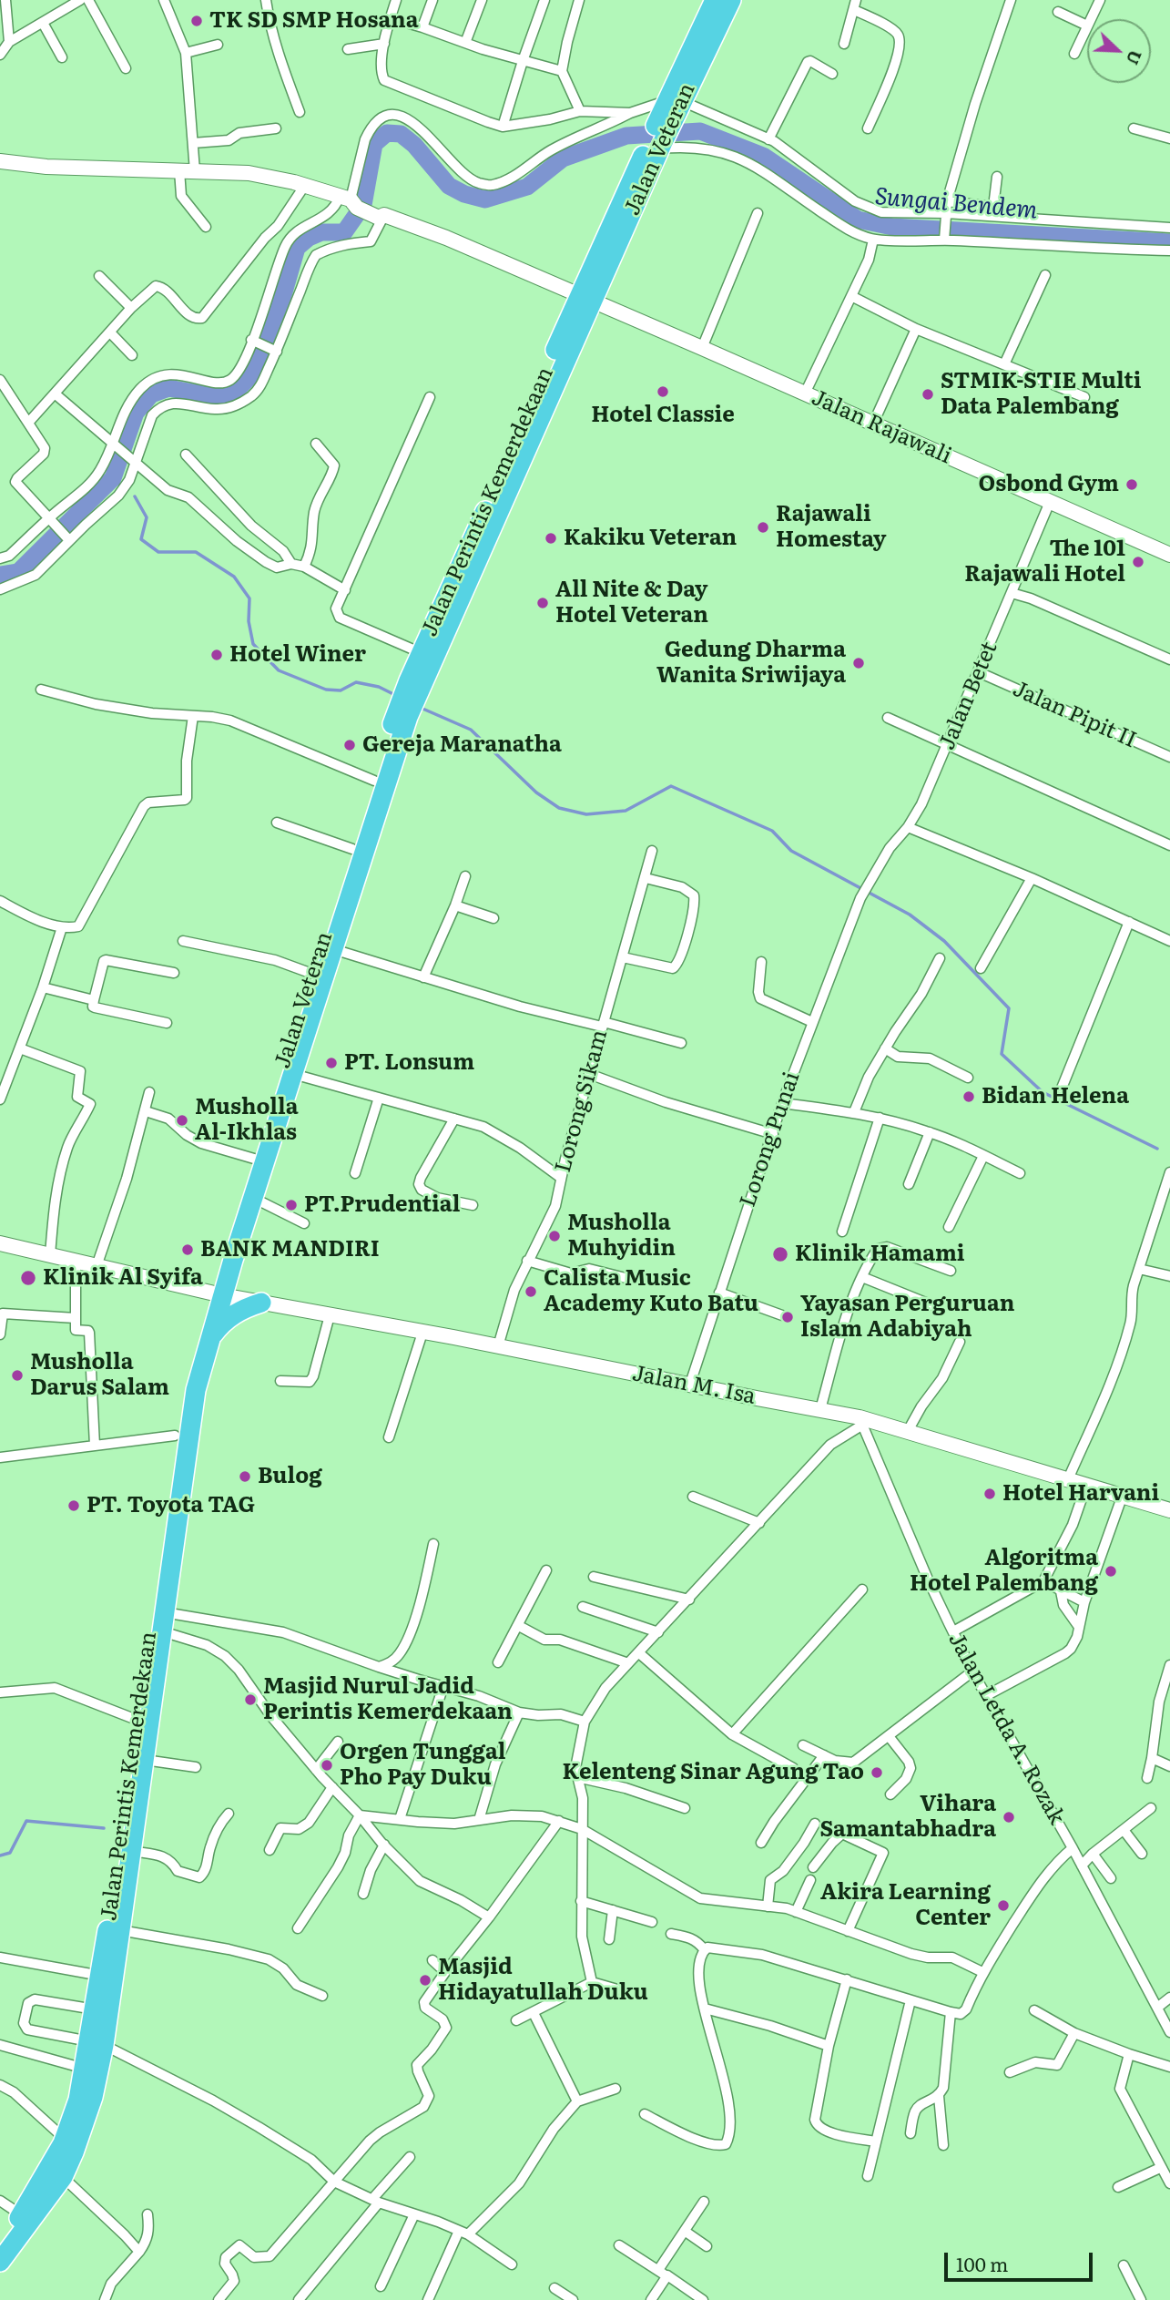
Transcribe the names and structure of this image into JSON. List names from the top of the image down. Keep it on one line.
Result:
{"streets":{"highway":["Jalan Veteran","Jalan Perintis Kemerdekaan"],"street":["Jalan Rajawali","Jalan Betet","Jalan Pipit II","Lorong Sikam","Lorong Punai","Jalan M. Isa","Jalan Letda A. Rozak"]},"crossings":[["Jalan Veteran","Jalan Rajawali"],["Jalan Veteran","Jalan Perintis Kemerdekaan"],["Jalan Veteran","Jalan M. Isa"],["Jalan Rajawali","Jalan Perintis Kemerdekaan"],["Jalan Rajawali","Jalan Betet"],["Jalan Perintis Kemerdekaan","Jalan M. Isa"],["Jalan Betet","Jalan Pipit II"],["Jalan Betet","Lorong Punai"],["Lorong Sikam","Jalan M. Isa"],["Lorong Punai","Jalan M. Isa"],["Jalan M. Isa","Jalan Letda A. Rozak"]],"water":["Sungai Bendem"],"places":["TK SD SMP Hosana","Hotel Classie","STMIK-STIE Multi Data Palembang","Osbond Gym","Rajawali Homestay","Kakiku Veteran","The 101 Rajawali Hotel","All Nite & Day Hotel Veteran","Hotel Winer","Gedung Dharma Wanita Sriwijaya","Gereja Maranatha","PT. Lonsum","Bidan Helena","Musholla Al-Ikhlas","PT.Prudential","Musholla Muhyidin","BANK MANDIRI","Klinik Hamami","Klinik Al Syifa","Calista Music Academy Kuto Batu","Yayasan Perguruan Islam Adabiyah","Musholla Darus Salam","Bulog","Hotel Harvani","PT. Toyota TAG","Algoritma Hotel Palembang","Masjid Nurul Jadid Perintis Kemerdekaan","Orgen Tunggal Pho Pay Duku","Kelenteng Sinar Agung Tao","Vihara Samantabhadra","Akira Learning Center","Masjid Hidayatullah Duku"],"scale_bar":"100 m","north":"bottom right"}
